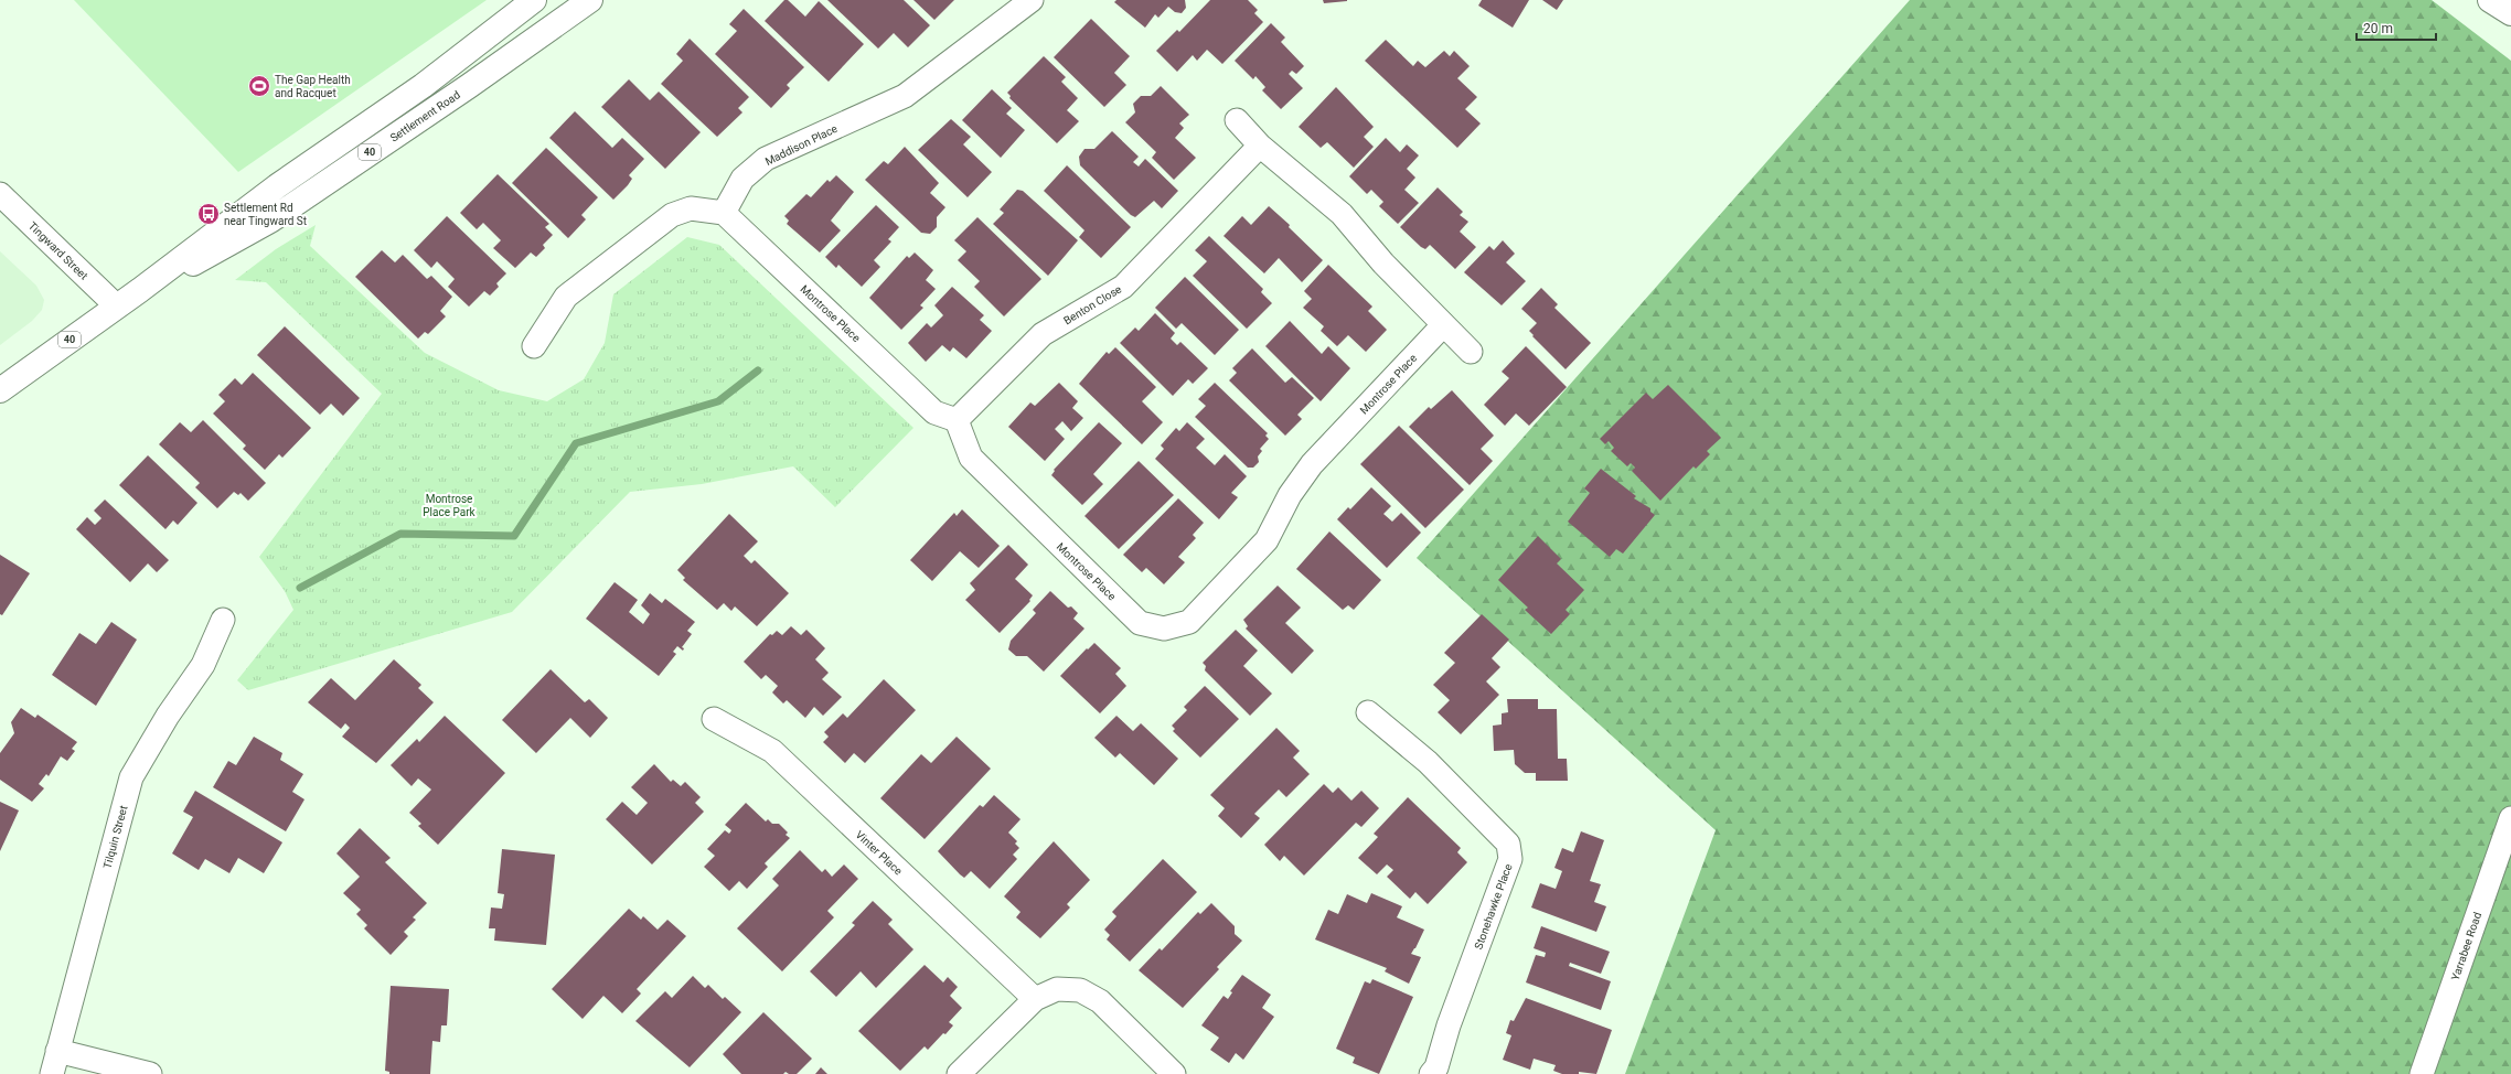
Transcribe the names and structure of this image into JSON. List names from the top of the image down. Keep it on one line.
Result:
{"streets":{"main road":["Settlement Road","40"],"street":["Maddison Place","Tingward Street","Benton Close","Montrose Place","Tilquin Street","Vinter Place","Stonehawke Place","Yarrabee Road"]},"crossings":[["Settlement Road","Tingward Street"],["Maddison Place","Montrose Place"],["Benton Close","Montrose Place"]],"parks":["Montrose Place Park"],"places":{"sports":["The Gap Health and Racquet"],"bus stop":["Settlement Rd near Tingward St"]},"scale_bar":"20 m"}
